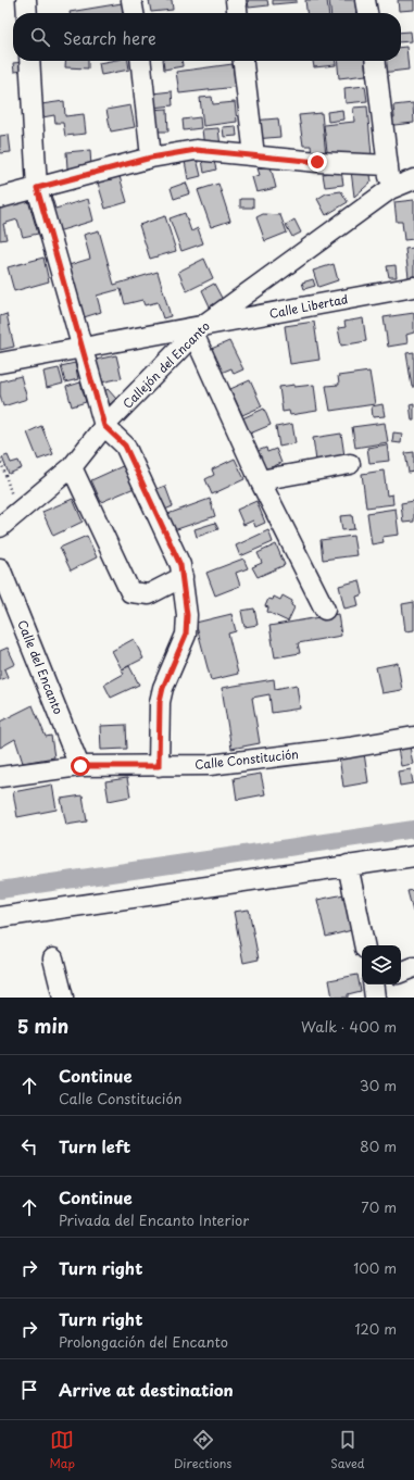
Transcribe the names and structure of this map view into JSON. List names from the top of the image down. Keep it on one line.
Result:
{"streets":{"street":["Calle Libertad","Callejón del Encanto","Calle del Encanto","Calle Constitución"]},"crossings":[["Calle Libertad","Callejón del Encanto"],["Calle del Encanto","Calle Constitución"]],"page":{"search":"Search here","heading":["5 min","Walk · 400 m"],"list":[["Continue","Calle Constitución","30 m"],["Turn left","80 m"],["Continue","Privada del Encanto Interior","70 m"],["Turn right","100 m"],["Turn right","Prolongación del Encanto","120 m"],"Arrive at destination"],"nav":["Map","Directions","Saved"]}}
